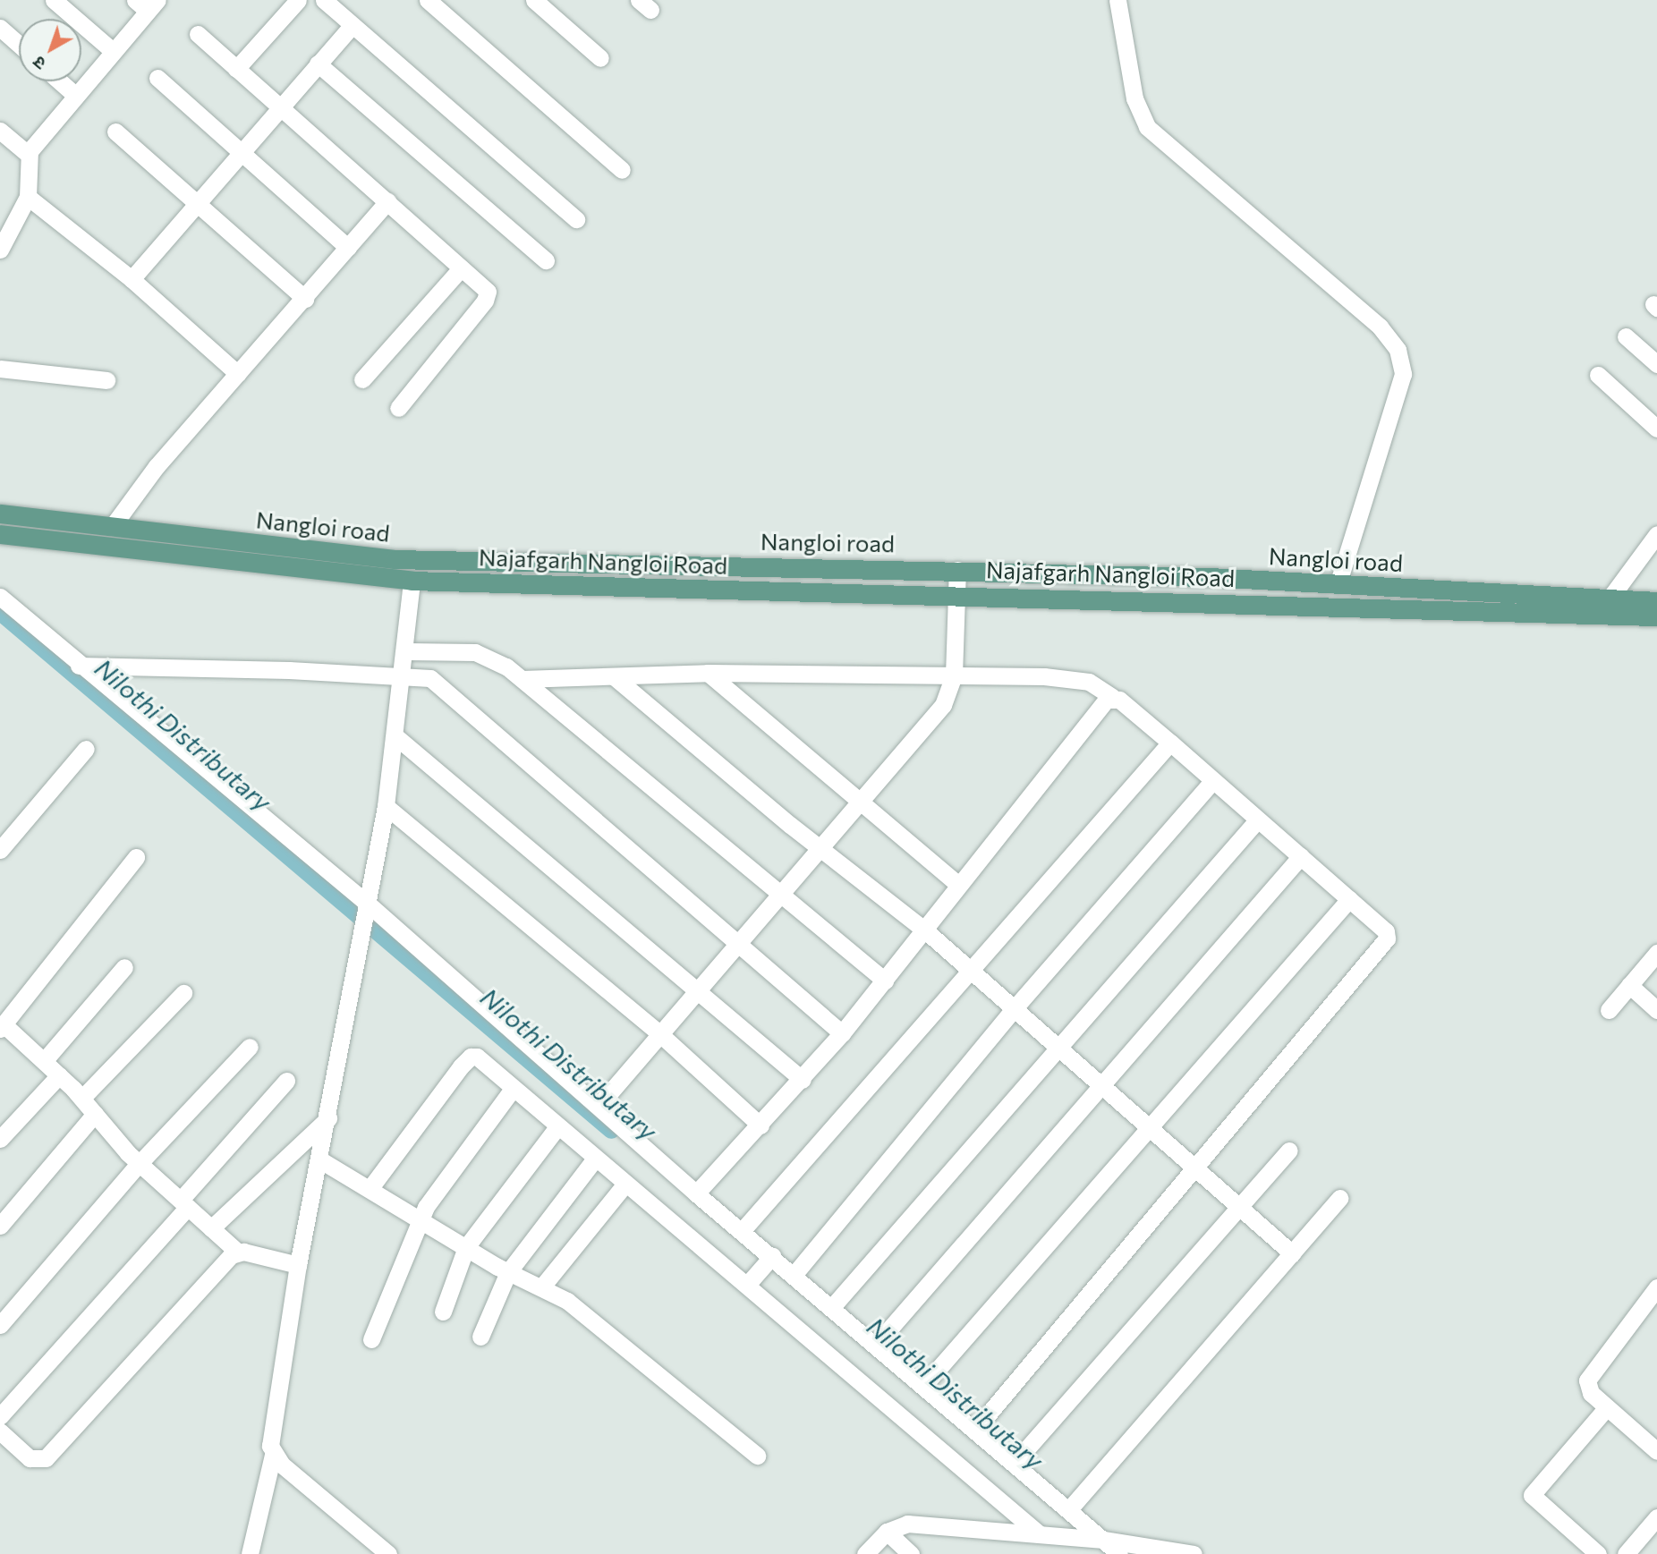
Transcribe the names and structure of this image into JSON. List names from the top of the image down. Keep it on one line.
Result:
{"streets":{"main road":["Nangloi road","Najafgarh Nangloi Road"]},"crossings":[["Nangloi road","Najafgarh Nangloi Road"]],"water":["Nilothi Distributary"],"north":"bottom left"}
